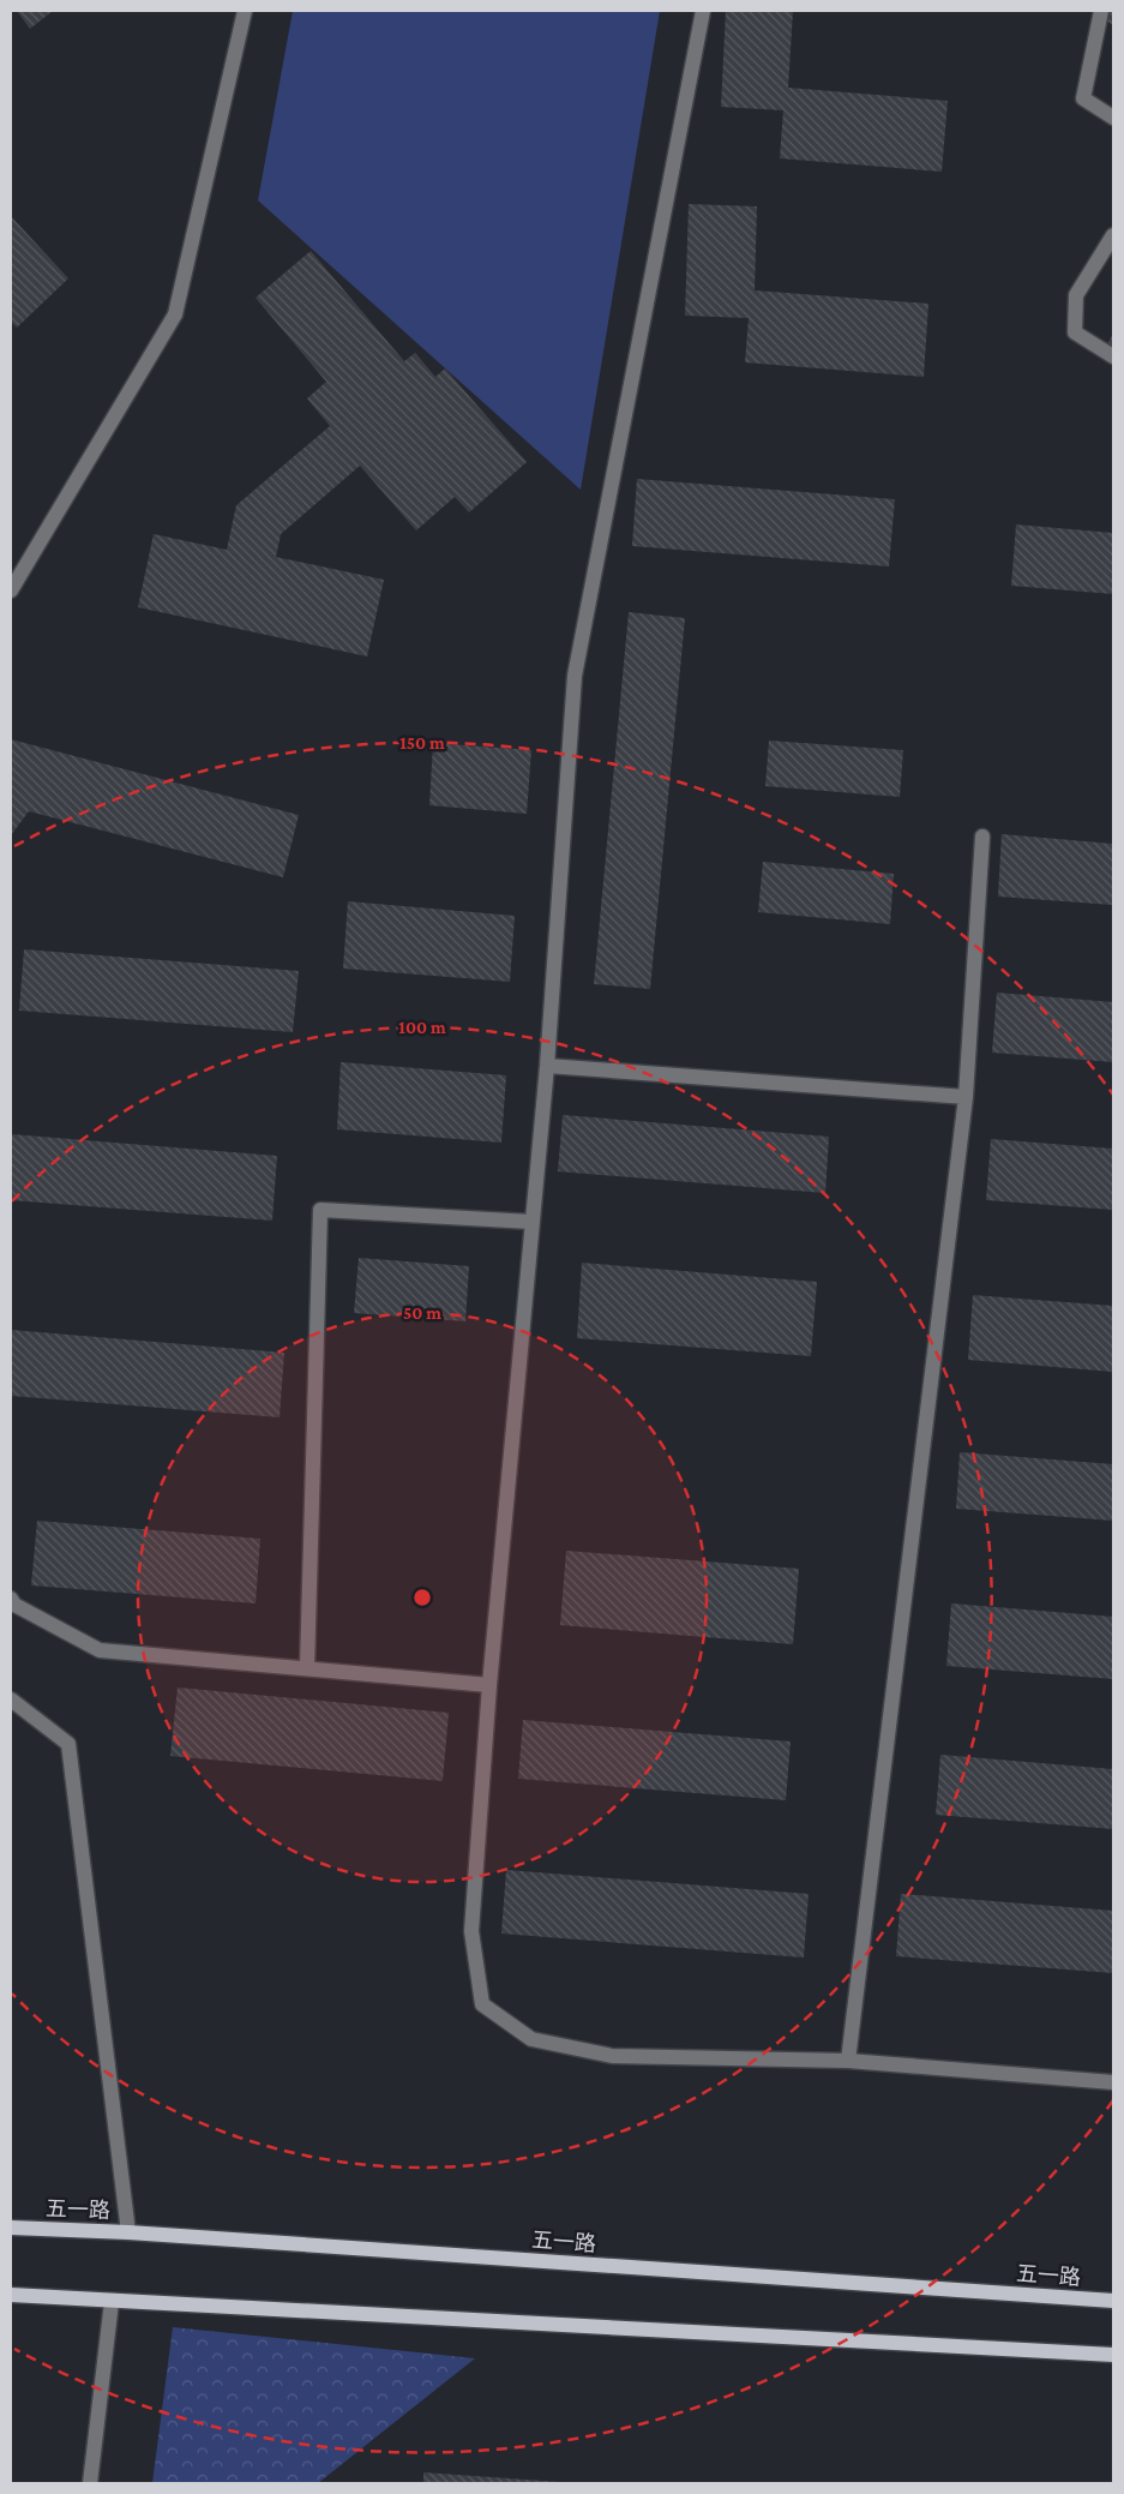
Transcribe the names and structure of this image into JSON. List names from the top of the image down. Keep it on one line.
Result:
{"streets":{"main road":["五一路"]},"rings":["150 m","100 m","50 m"]}
